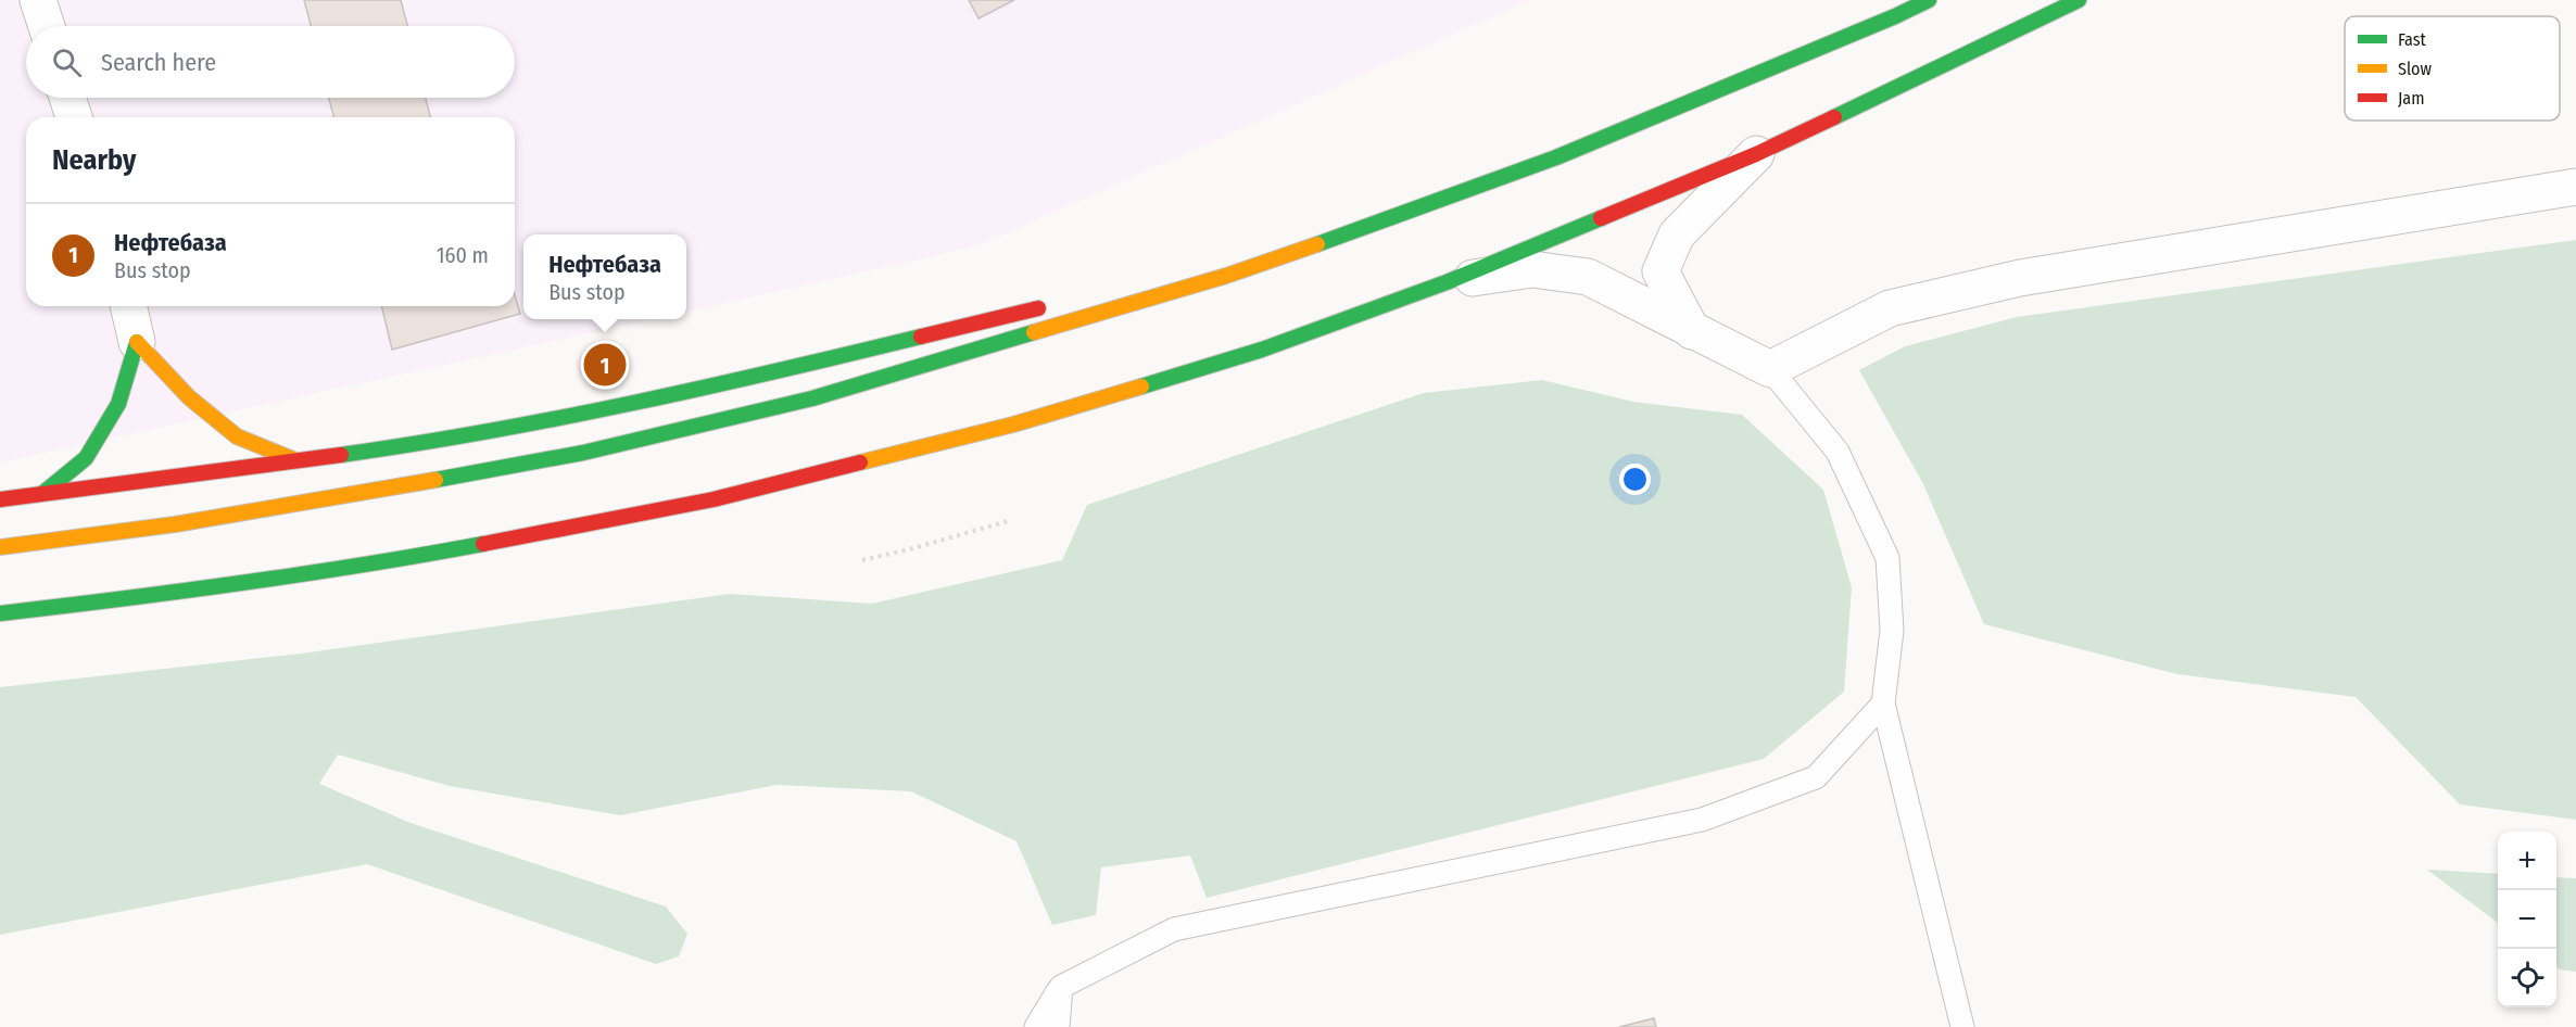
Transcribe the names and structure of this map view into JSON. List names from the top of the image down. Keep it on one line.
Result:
{"legend":["Fast","Slow","Jam"],"page":{"search":"Search here","heading":"Nearby","list":[{"mark":"1","name":"Нефтебаза","note":"Bus stop","value":"160 m"}],"popup":["Нефтебаза","Bus stop"],"pins":"1","map_buttons":["+","−"]}}
